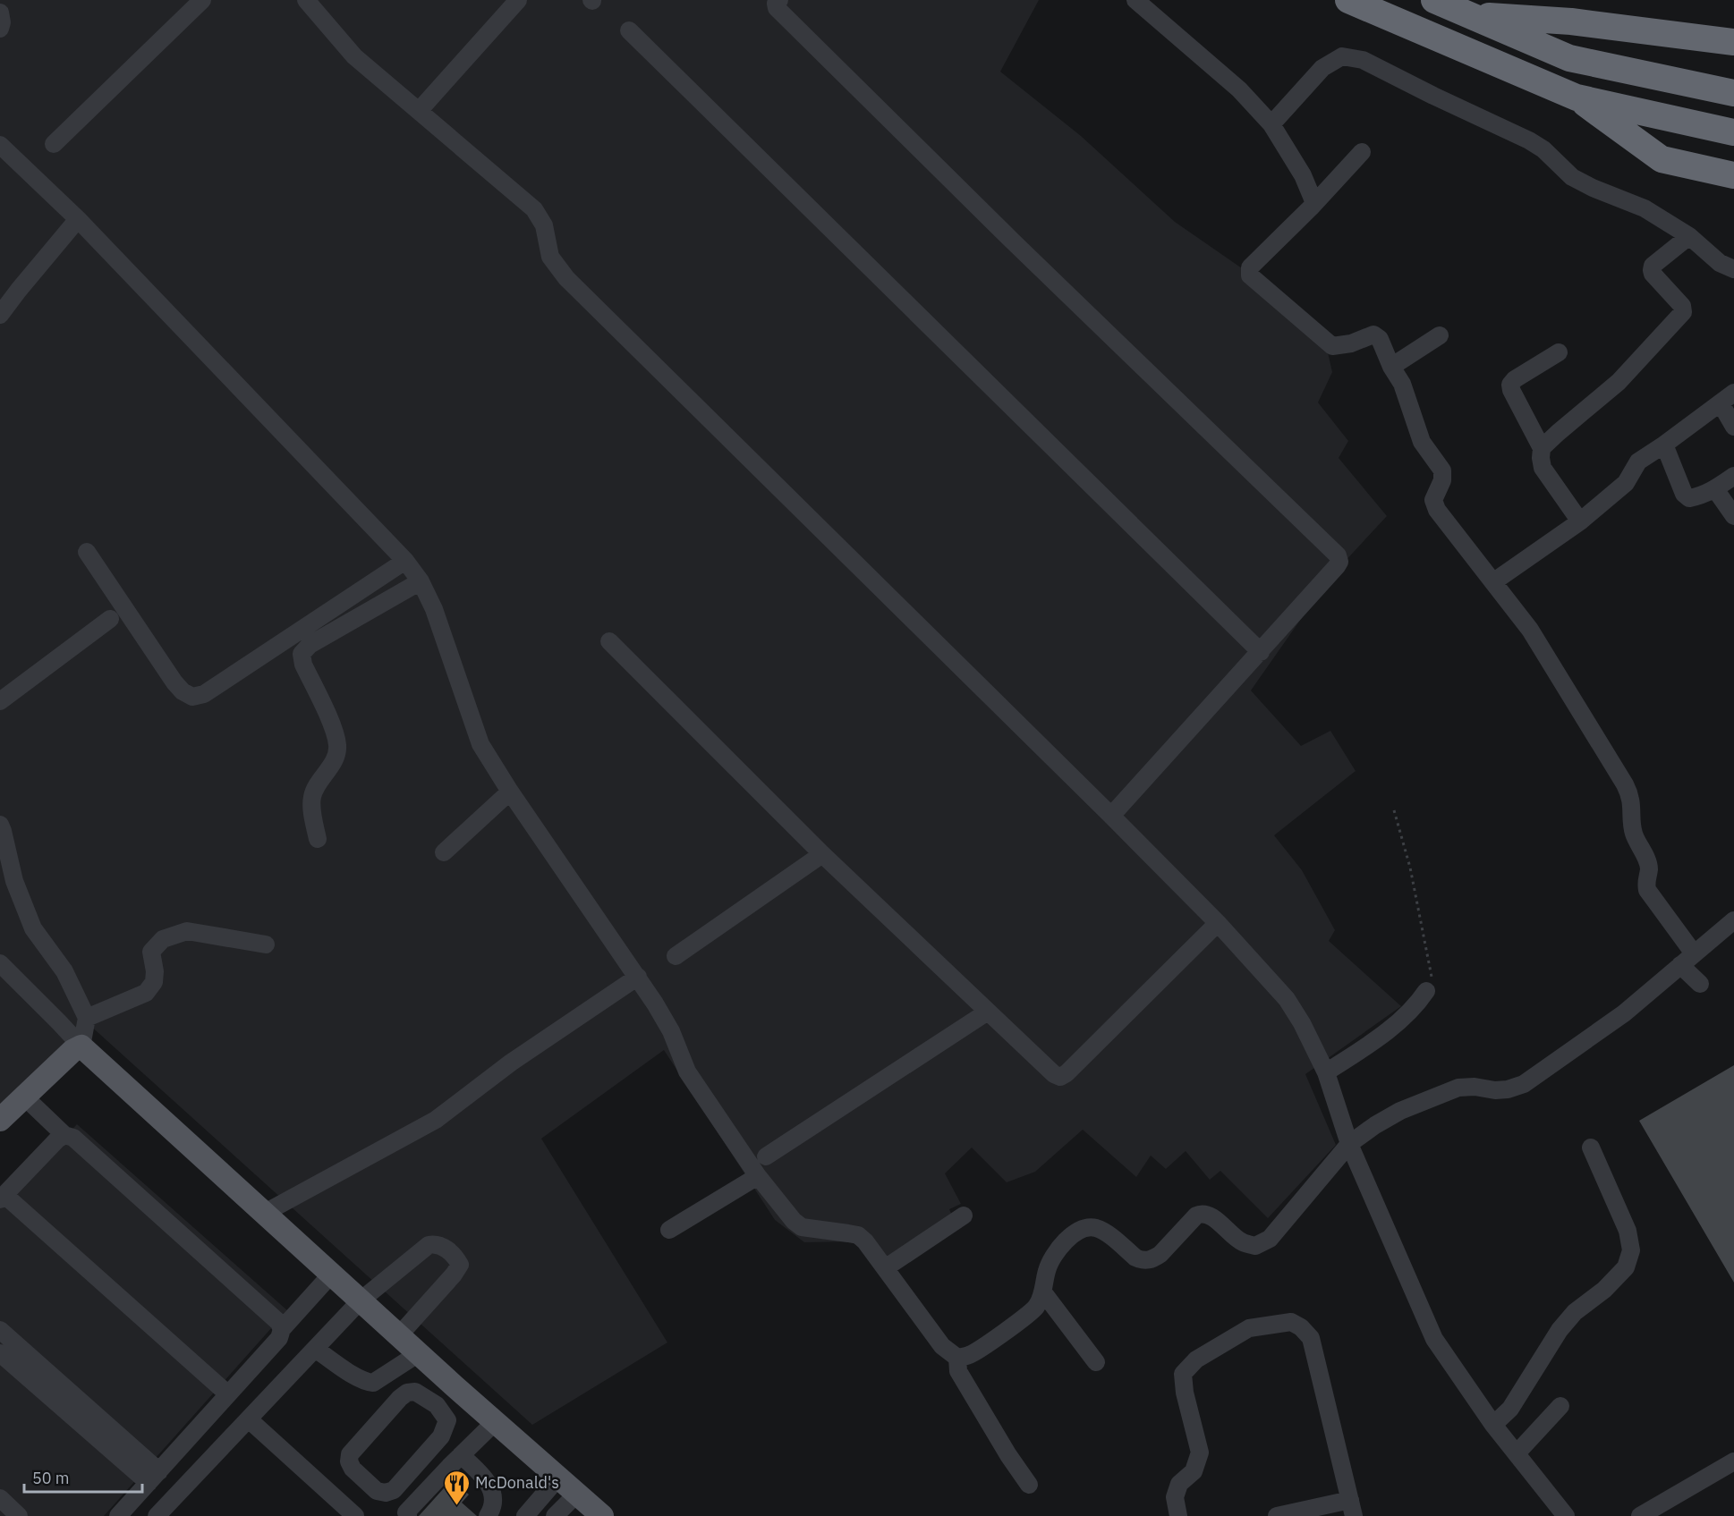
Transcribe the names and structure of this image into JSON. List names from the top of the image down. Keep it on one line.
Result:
{"places":{"restaurant":["McDonald's"]},"scale_bar":"50 m"}
